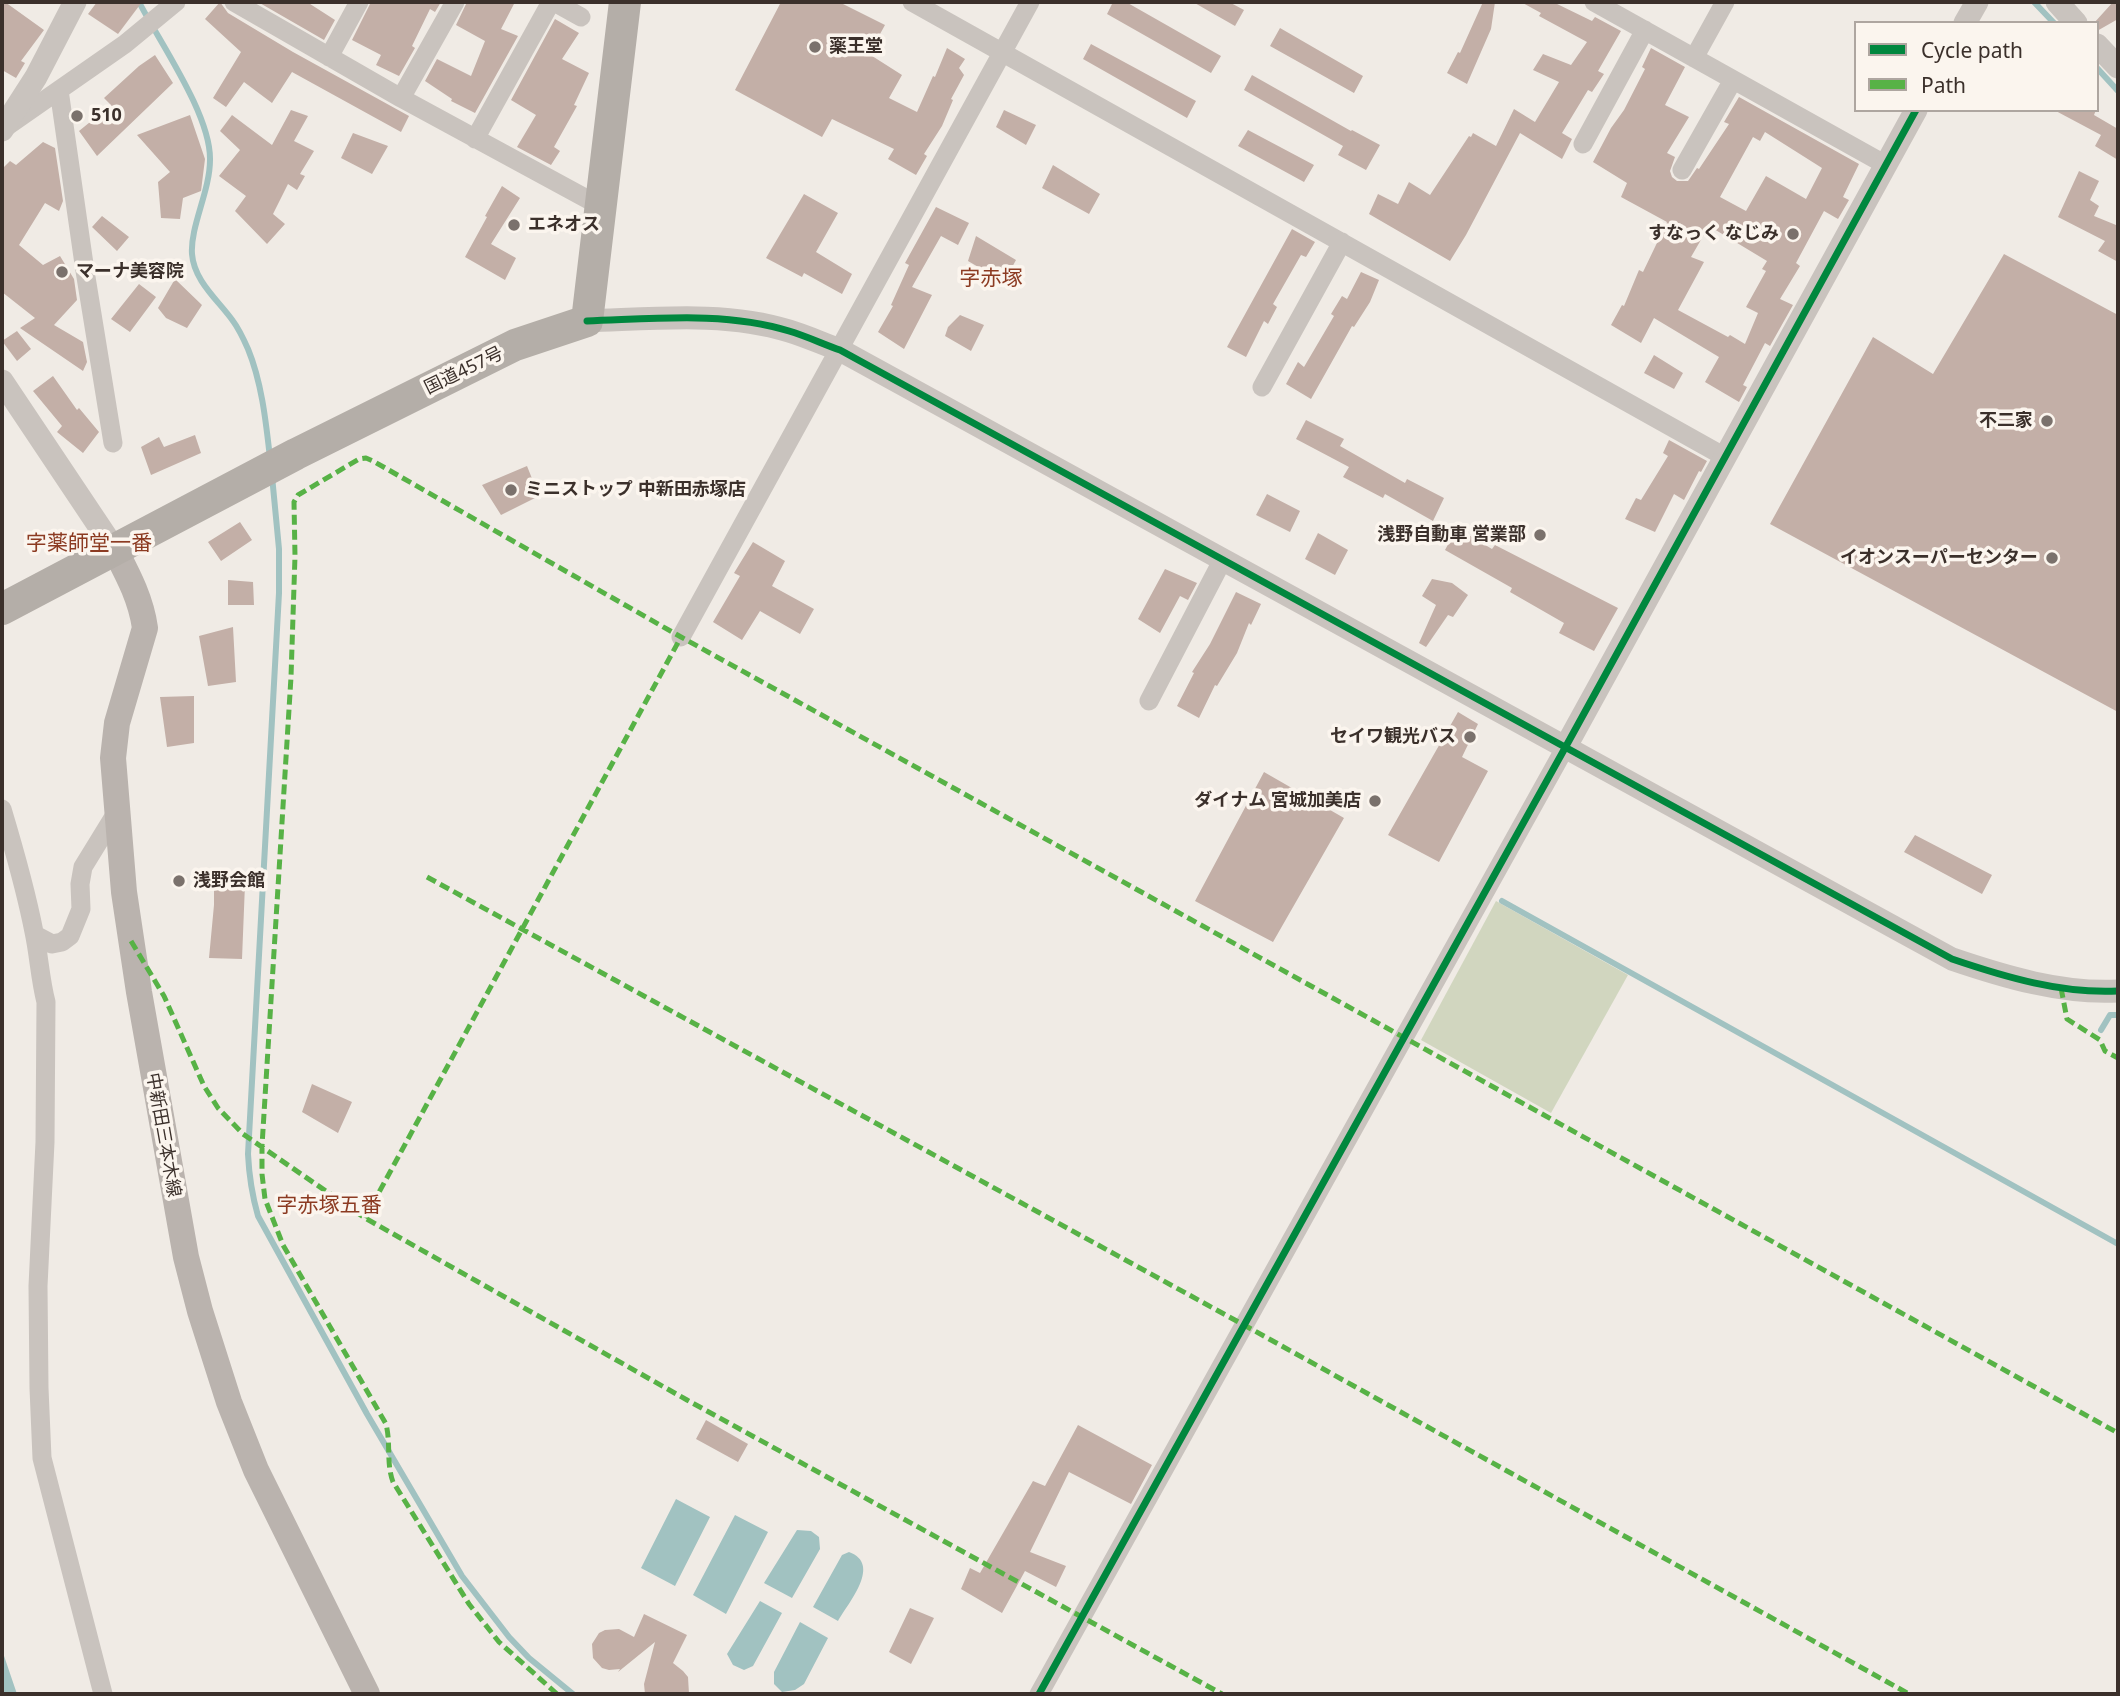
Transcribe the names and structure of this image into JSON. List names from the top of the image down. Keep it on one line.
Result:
{"streets":{"highway":["国道457号"],"main road":["中新田三本木線"]},"crossings":[["国道457号","中新田三本木線"]],"districts":["字赤塚","字薬師堂一番","字赤塚五番"],"places":["薬王堂","510","エネオス","すなっく なじみ","マーナ美容院","不二家","ミニストップ 中新田赤塚店","浅野自動車 営業部","イオンスーパーセンター","セイワ観光バス","ダイナム 宮城加美店","浅野会館"],"legend":["Cycle path","Path"]}
